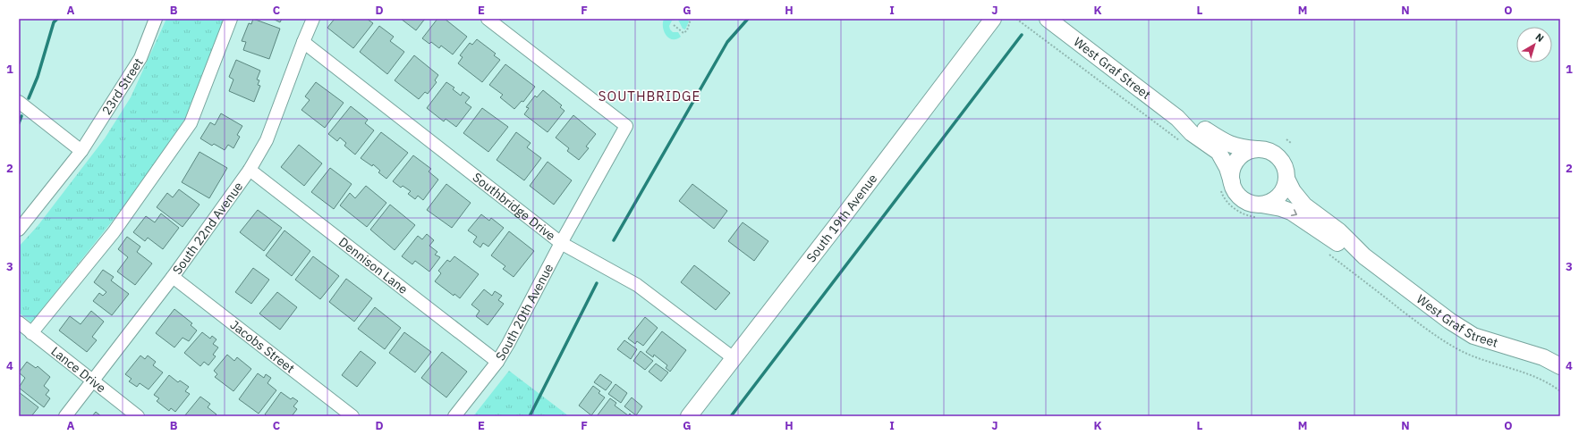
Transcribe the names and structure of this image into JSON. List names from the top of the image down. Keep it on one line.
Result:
{"streets":{"main road":["West Graf Street","South 19th Avenue"],"street":["23rd Street","Southbridge Drive","South 22nd Avenue","Dennison Lane","South 20th Avenue","Jacobs Street","Lance Drive"]},"crossings":[["Southbridge Drive","South 19th Avenue"],["Southbridge Drive","South 22nd Avenue"],["Southbridge Drive","South 20th Avenue"],["South 22nd Avenue","Dennison Lane"],["South 22nd Avenue","Jacobs Street"],["South 22nd Avenue","Lance Drive"],["Dennison Lane","South 20th Avenue"]],"districts":["SOUTHBRIDGE"],"north":"top right","grid":{"columns":["A","B","C","D","E","F","G","H","I","J","K","L","M","N","O"],"rows":["1","2","3","4"]}}
